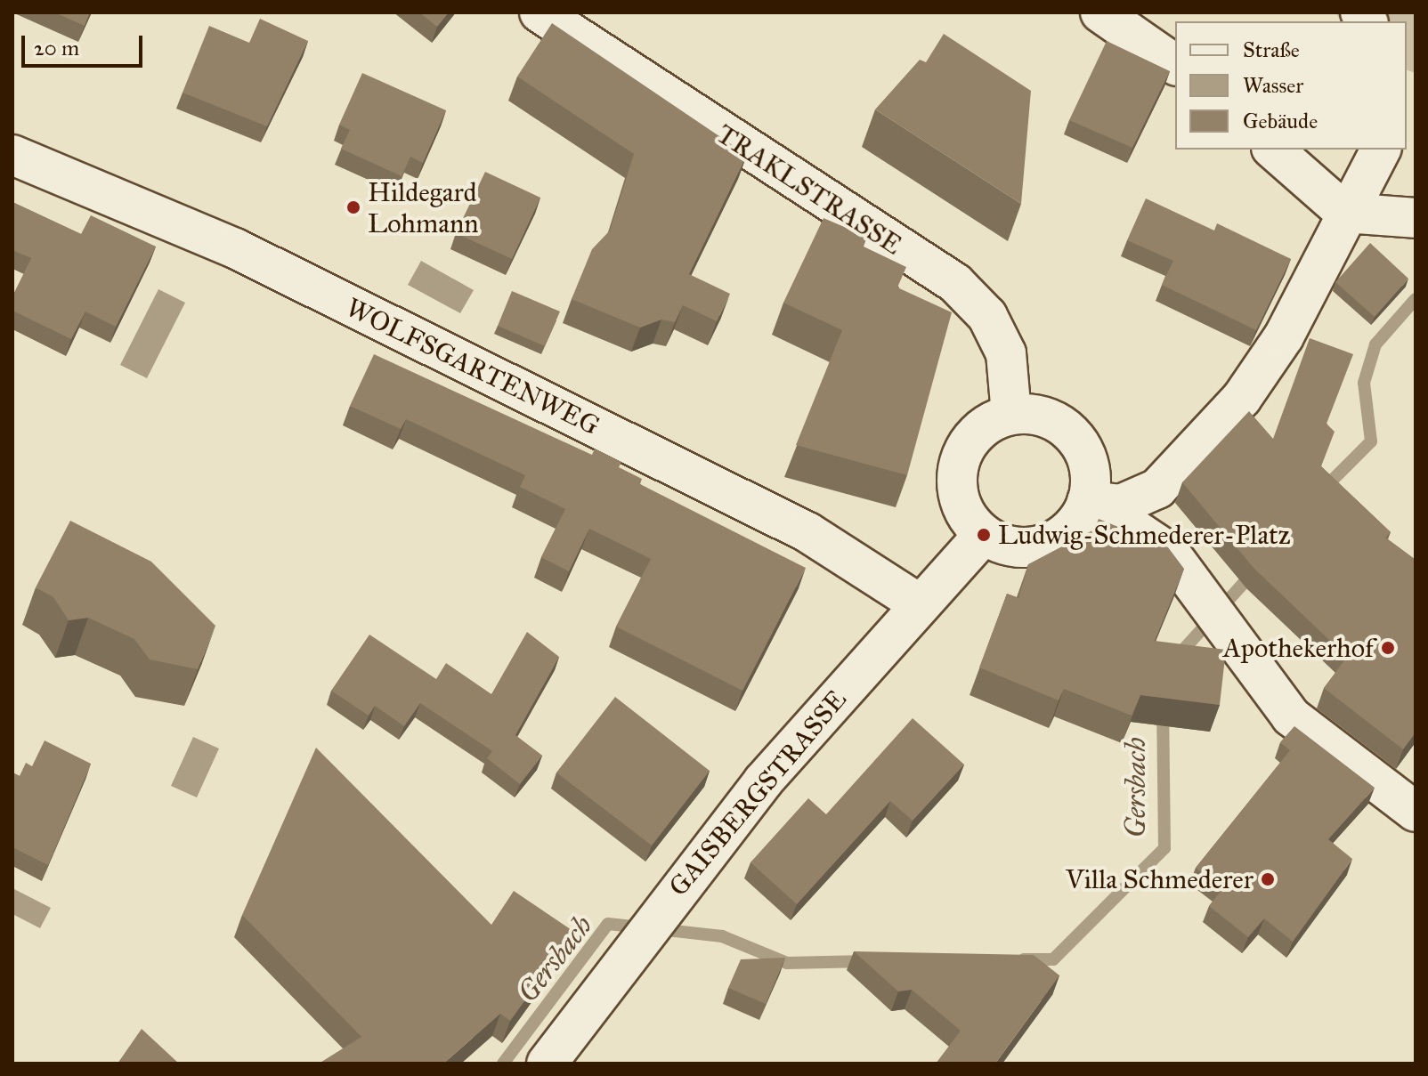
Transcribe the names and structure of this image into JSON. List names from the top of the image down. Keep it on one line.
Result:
{"streets":{"street":["TRAKLSTRASSE","WOLFSGARTENWEG","GAISBERGSTRASSE"]},"crossings":[["TRAKLSTRASSE","GAISBERGSTRASSE"],["WOLFSGARTENWEG","GAISBERGSTRASSE"]],"water":["Gersbach"],"places":["Hildegard Lohmann","Ludwig-Schmederer-Platz","Apothekerhof","Villa Schmederer"],"legend":["Straße","Wasser","Gebäude"],"scale_bar":"20 m"}
